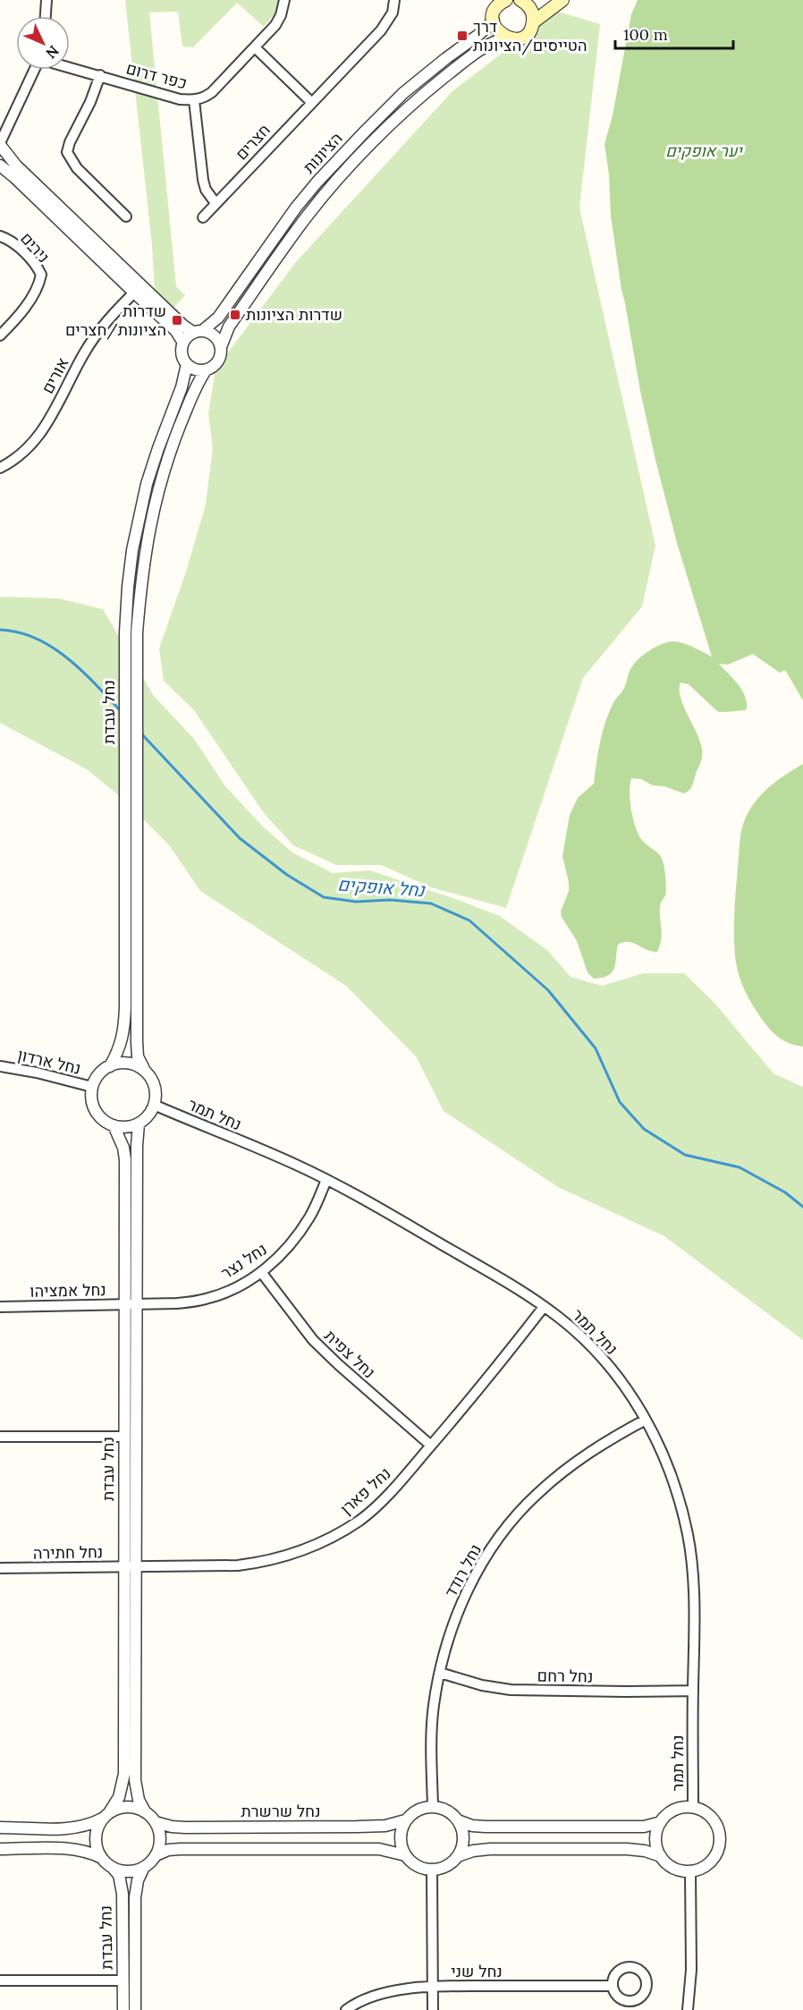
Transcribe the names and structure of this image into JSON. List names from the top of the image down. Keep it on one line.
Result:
{"streets":{"street":["כפר דרום","חצרים","הציונות","נירים","אורים","נחל עבדת","נחל ארדון","נחל תמר","נחל נצר","נחל אמציהו","נחל צפית","נחל פארן","נחל חתירה","נחל רודד","נחל רחם","נחל שרשרת","נחל שני"]},"crossings":[["הציונות","נחל עבדת"],["נחל עבדת","נחל ארדון"],["נחל עבדת","נחל תמר"],["נחל עבדת","נחל נצר"],["נחל עבדת","נחל אמציהו"],["נחל עבדת","נחל פארן"],["נחל עבדת","נחל חתירה"],["נחל עבדת","נחל שרשרת"],["נחל ארדון","נחל תמר"],["נחל תמר","נחל נצר"],["נחל תמר","נחל פארן"],["נחל תמר","נחל רודד"],["נחל תמר","נחל רחם"],["נחל נצר","נחל אמציהו"],["נחל נצר","נחל צפית"],["נחל צפית","נחל פארן"],["נחל פארן","נחל חתירה"],["נחל רודד","נחל רחם"],["נחל רודד","נחל שרשרת"]],"water":["נחל אופקים"],"parks":["יער אופקים"],"places":{"transit":["דרך הטייסים/הציונות","שדרות הציונות","שדרות הציונות/חצרים"]},"scale_bar":"100 m","north":"bottom right"}
